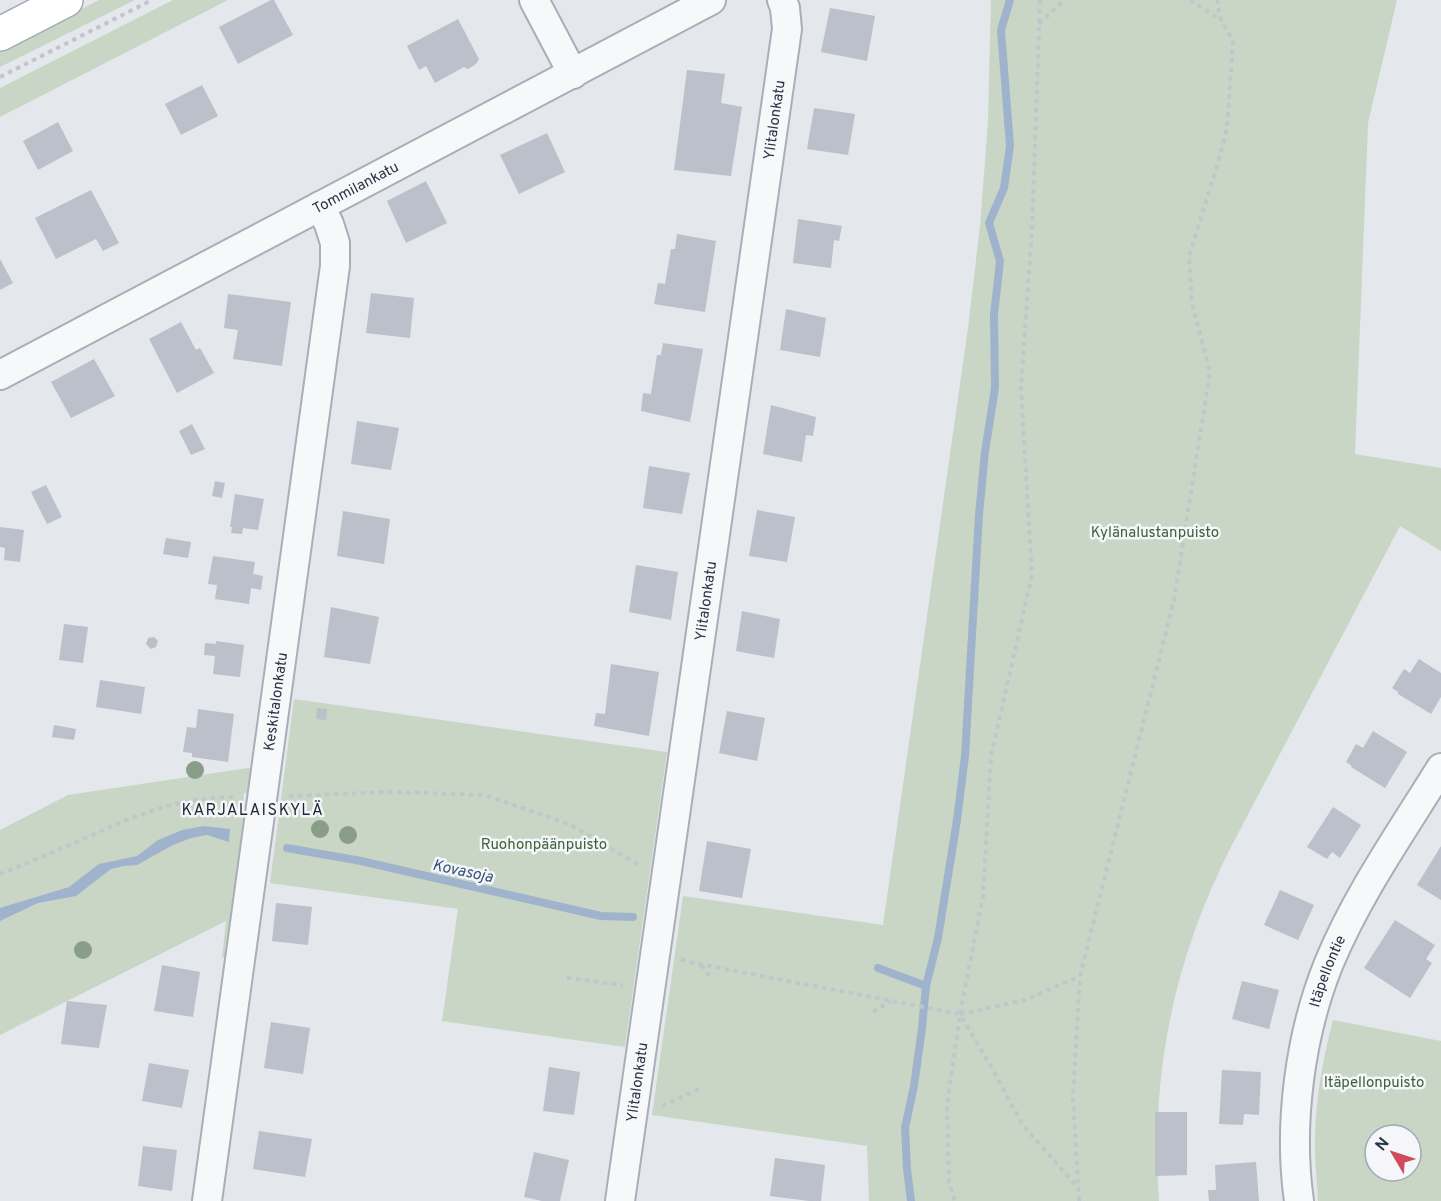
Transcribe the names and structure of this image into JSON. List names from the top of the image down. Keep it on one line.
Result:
{"streets":{"street":["Ylitalonkatu","Tommilankatu","Keskitalonkatu","Itäpellontie"]},"crossings":[["Tommilankatu","Keskitalonkatu"]],"districts":["KARJALAISKYLÄ"],"water":["Kovasoja"],"parks":["Kylänalustanpuisto","Ruohonpäänpuisto","Itäpellonpuisto"],"north":"top left"}
